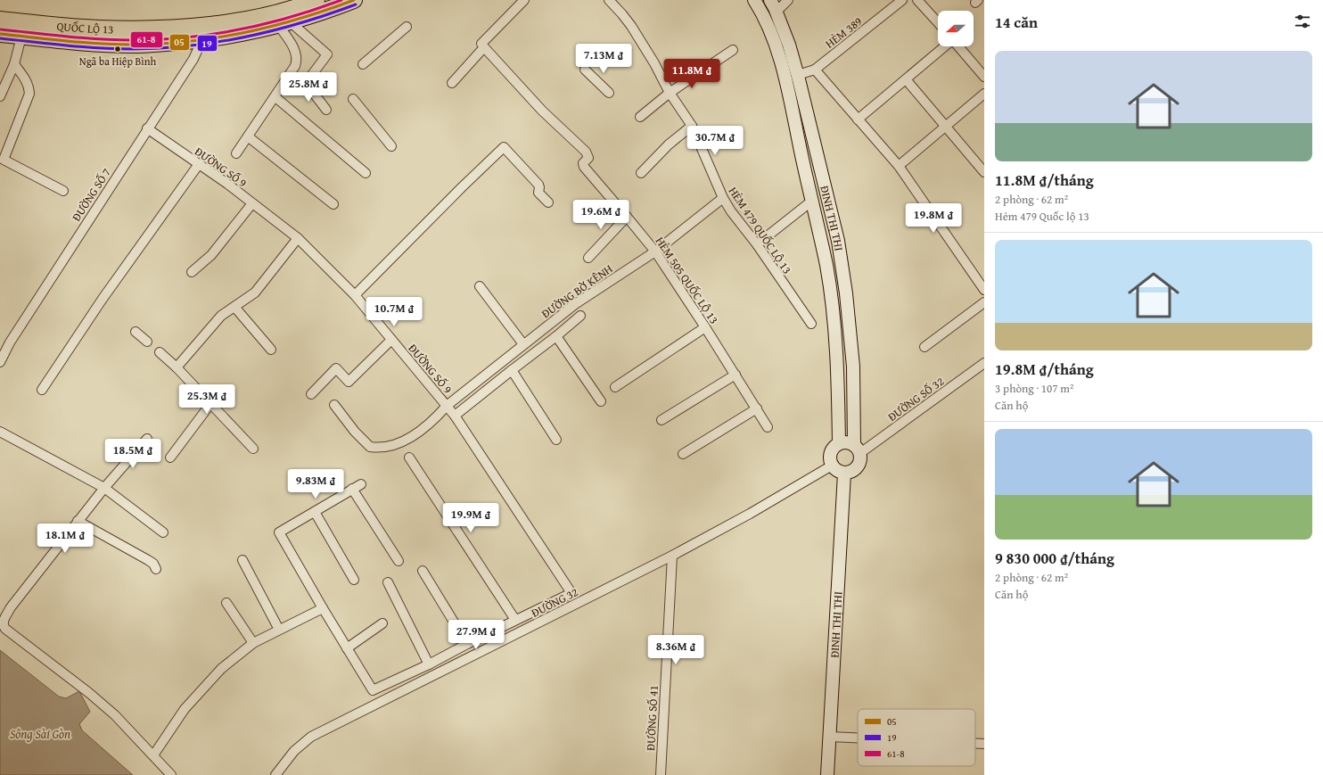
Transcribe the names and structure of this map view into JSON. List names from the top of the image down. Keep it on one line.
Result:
{"streets":{"highway":["QUỐC LỘ 13"],"street":["HẺM 389","ĐƯỜNG SỐ 9","ĐƯỜNG SỐ 7","ĐINH THỊ THI","HẺM 479 QUỐC LỘ 13","HẺM 505 QUỐC LỘ 13","ĐƯỜNG BỜ KÊNH","ĐƯỜNG SỐ 32","ĐƯỜNG 32","ĐƯỜNG SỐ 41"]},"crossings":[["QUỐC LỘ 13","ĐƯỜNG SỐ 7"],["ĐƯỜNG SỐ 9","ĐƯỜNG SỐ 7"],["ĐƯỜNG SỐ 9","ĐƯỜNG BỜ KÊNH"],["ĐINH THỊ THI","HẺM 479 QUỐC LỘ 13"],["ĐINH THỊ THI","ĐƯỜNG SỐ 32"],["ĐINH THỊ THI","ĐƯỜNG 32"],["HẺM 479 QUỐC LỘ 13","ĐƯỜNG BỜ KÊNH"],["HẺM 505 QUỐC LỘ 13","ĐƯỜNG BỜ KÊNH"],["ĐƯỜNG SỐ 32","ĐƯỜNG 32"],["ĐƯỜNG 32","ĐƯỜNG SỐ 41"]],"water":["Sông Sài Gòn"],"places":["Ngã ba Hiệp Bình"],"lines":["transit line 05","transit line 61-8","transit line 19"],"legend":["05","19","61-8"],"north":"left","page":{"heading":"14 căn","list":[{"name":"11.8M ₫/tháng","note":"2 phòng · 62 m² · Hẻm 479 Quốc lộ 13"},{"name":"19.8M ₫/tháng","note":"3 phòng · 107 m² · Căn hộ"},{"name":"9 830 000 ₫/tháng","note":"2 phòng · 62 m² · Căn hộ"}],"price":["7.13M ₫","11.8M ₫","25.8M ₫","30.7M ₫","19.6M ₫","19.8M ₫","10.7M ₫","25.3M ₫","18.5M ₫","9.83M ₫","19.9M ₫","18.1M ₫","27.9M ₫","8.36M ₫"]}}
